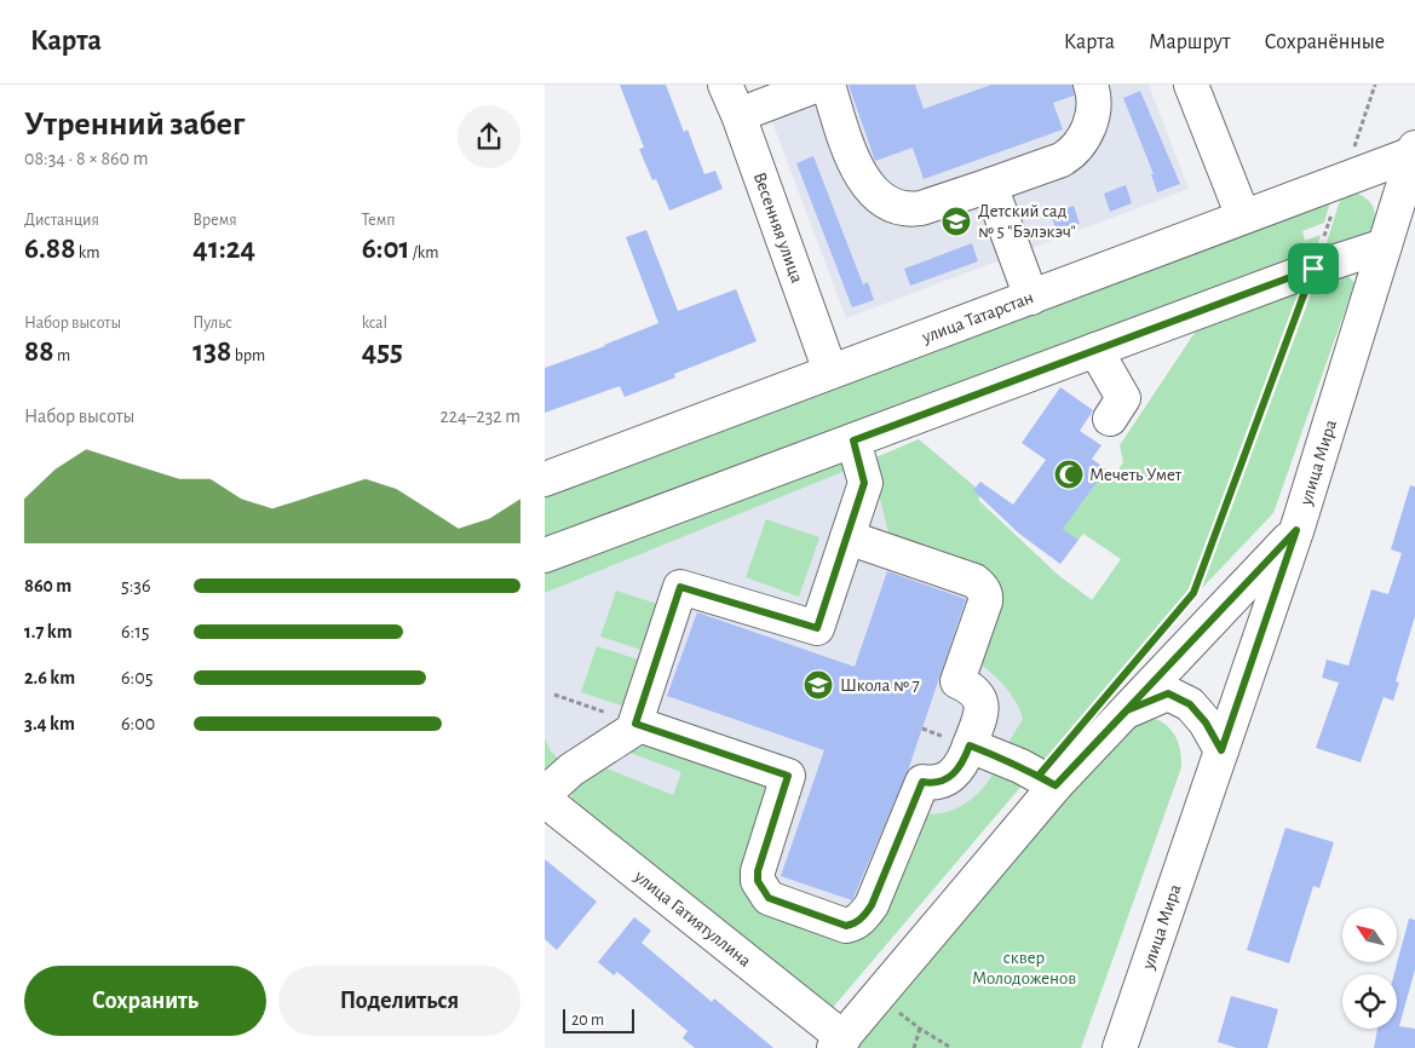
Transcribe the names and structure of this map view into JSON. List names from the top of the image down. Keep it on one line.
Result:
{"streets":{"street":["Весенняя улица","улица Татарстан","улица Мира","улица Гатиятуллина"]},"crossings":[["Весенняя улица","улица Татарстан"],["улица Татарстан","улица Мира"]],"parks":["сквер Молодоженов"],"places":{"school or university":["Детский сад № 5 \"Бэлэкэч\"","Школа № 7"],"mosque":["Мечеть Умет"]},"scale_bar":"20 m","north":"top left","page":{"header":"Карта","nav":["Карта","Маршрут","Сохранённые"],"heading":["Утренний забег","08:34 · 8 × 860 m"],"stats":[["Дистанция","6.88 km"],["Время","41:24"],["Темп","6:01 /km"],["Набор высоты","88 m"],["Пульс","138 bpm"],["kcal","455"]],"chart":["Набор высоты","224–232 m"],"list":[{"name":"860 m","note":"5:36"},{"name":"1.7 km","note":"6:15"},{"name":"2.6 km","note":"6:05"},{"name":"3.4 km","note":"6:00"}],"buttons":["Сохранить","Поделиться"],"scale":"20 m"}}
